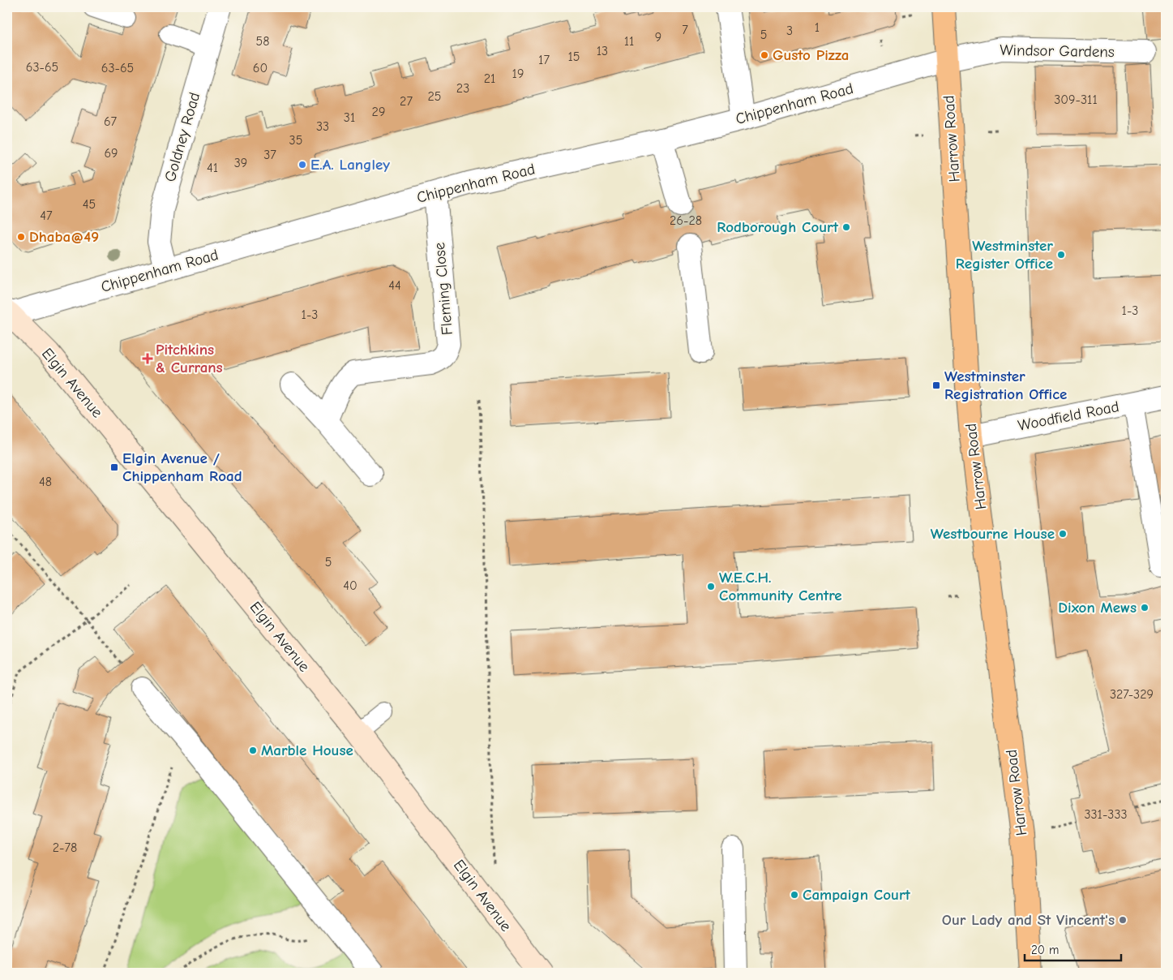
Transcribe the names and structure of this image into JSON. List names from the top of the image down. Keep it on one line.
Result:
{"streets":{"main road":["Harrow Road","Elgin Avenue"],"street":["Windsor Gardens","Chippenham Road","Goldney Road","Fleming Close","Woodfield Road"]},"crossings":[["Windsor Gardens","Chippenham Road"],["Windsor Gardens","Harrow Road"],["Chippenham Road","Goldney Road"],["Chippenham Road","Harrow Road"],["Chippenham Road","Fleming Close"],["Chippenham Road","Elgin Avenue"],["Harrow Road","Woodfield Road"]],"places":{"other":["Gusto Pizza","E.A. Langley","Rodborough Court","Dhaba@49","Westminster Register Office","Westbourne House","W.E.C.H. Community Centre","Dixon Mews","Marble House","Campaign Court","Our Lady and St Vincent's"],"health":["Pitchkins & Currans"],"transit":["Westminster Registration Office","Elgin Avenue / Chippenham Road"]},"house_numbers":["1","7","3","5","9","58","11","13","15","17","63-65","63-65","60","19","21","23","25","309-311","27","29","31","67","33","35","69","37","39","41","45","47","26-28","44","1-3","1-3","48","5","40","327-329","331-333","2-78"],"scale_bar":"20 m"}
